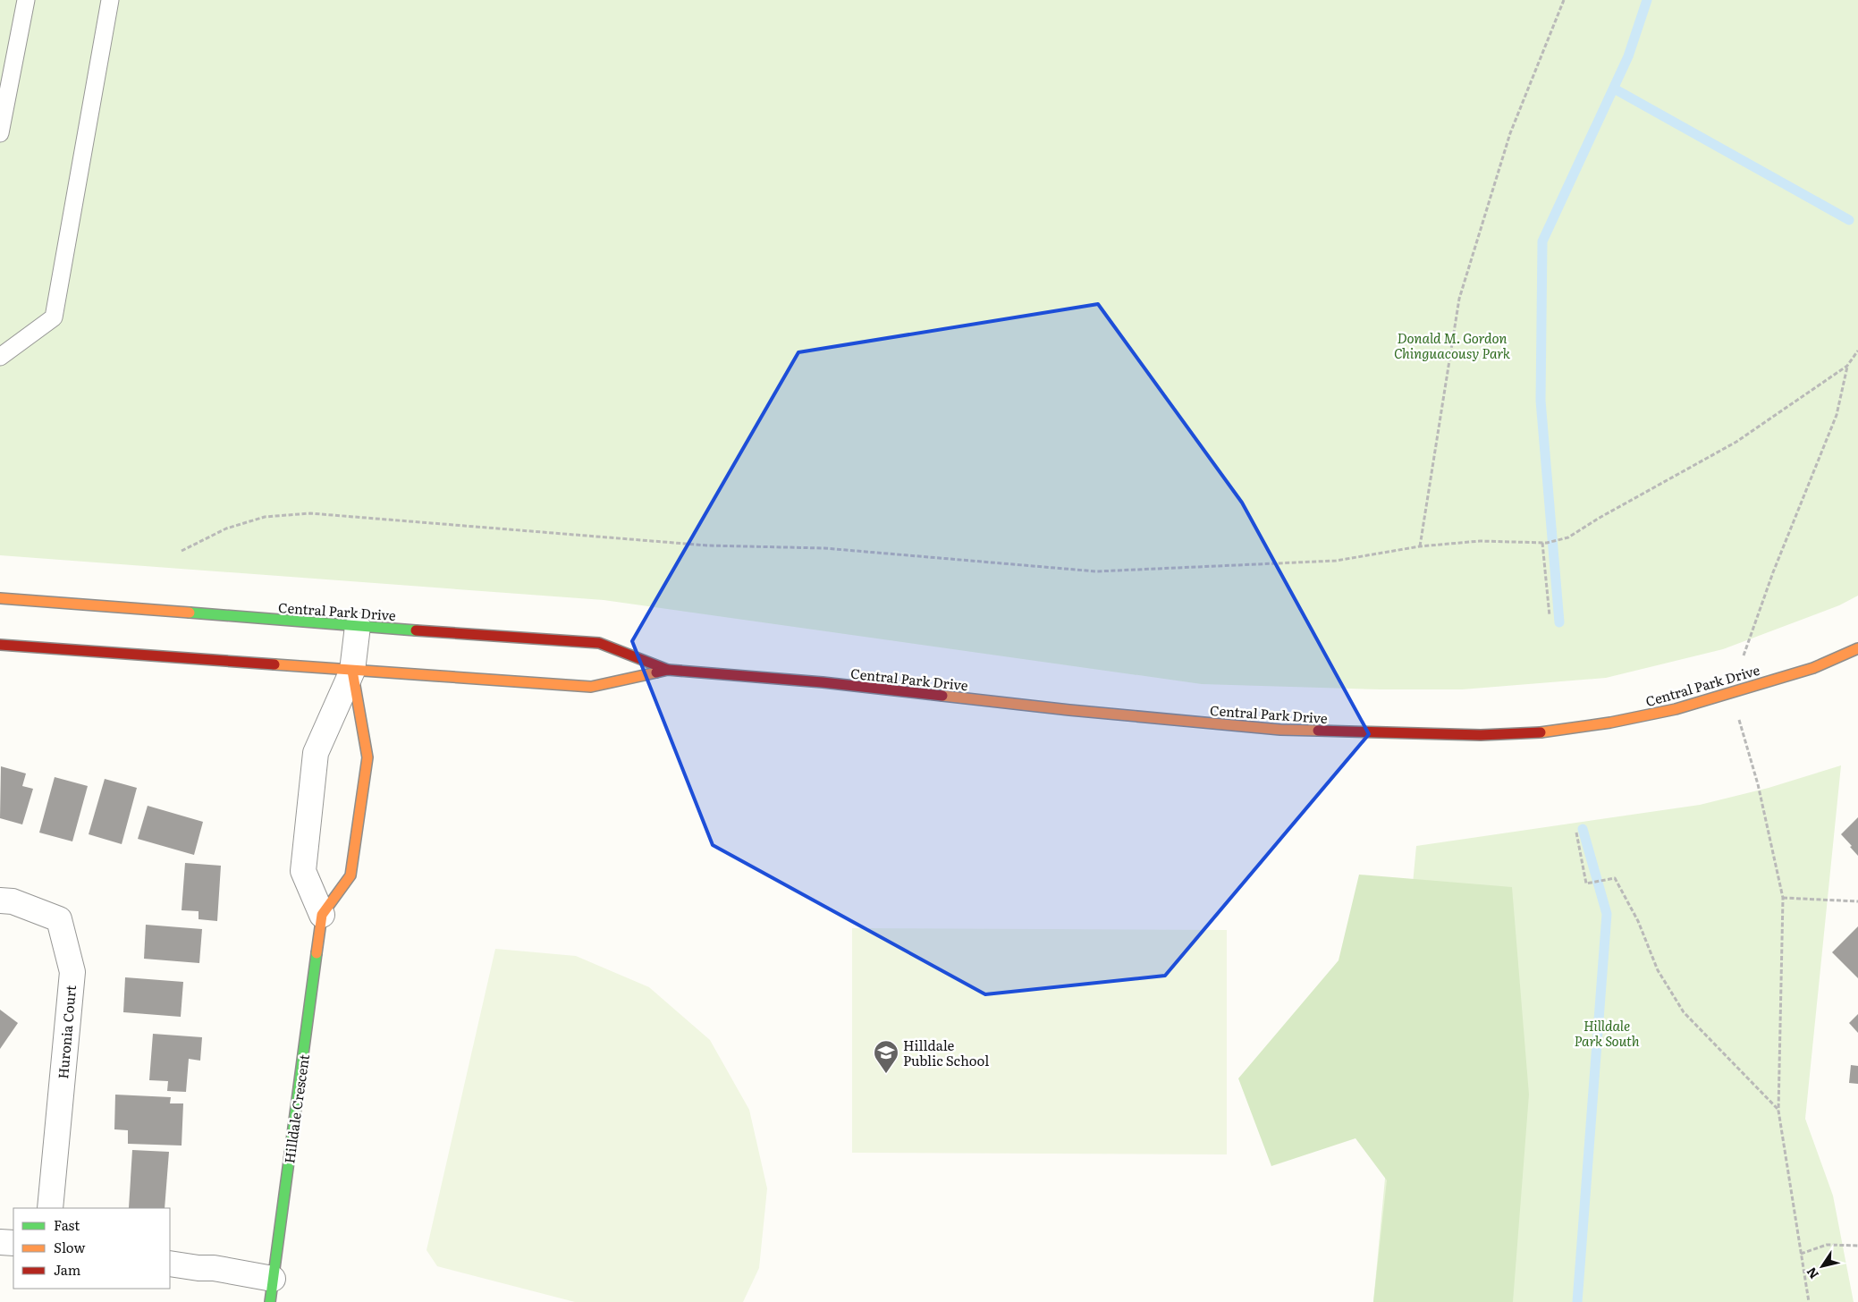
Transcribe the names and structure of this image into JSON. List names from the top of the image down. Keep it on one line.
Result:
{"streets":{"street":["Central Park Drive","Huronia Court","Hilldale Crescent"]},"crossings":[["Central Park Drive","Hilldale Crescent"]],"parks":["Donald M. Gordon Chinguacousy Park","Hilldale Park South"],"places":{"school or university":["Hilldale Public School"]},"legend":["Fast","Slow","Jam"],"north":"bottom left"}
